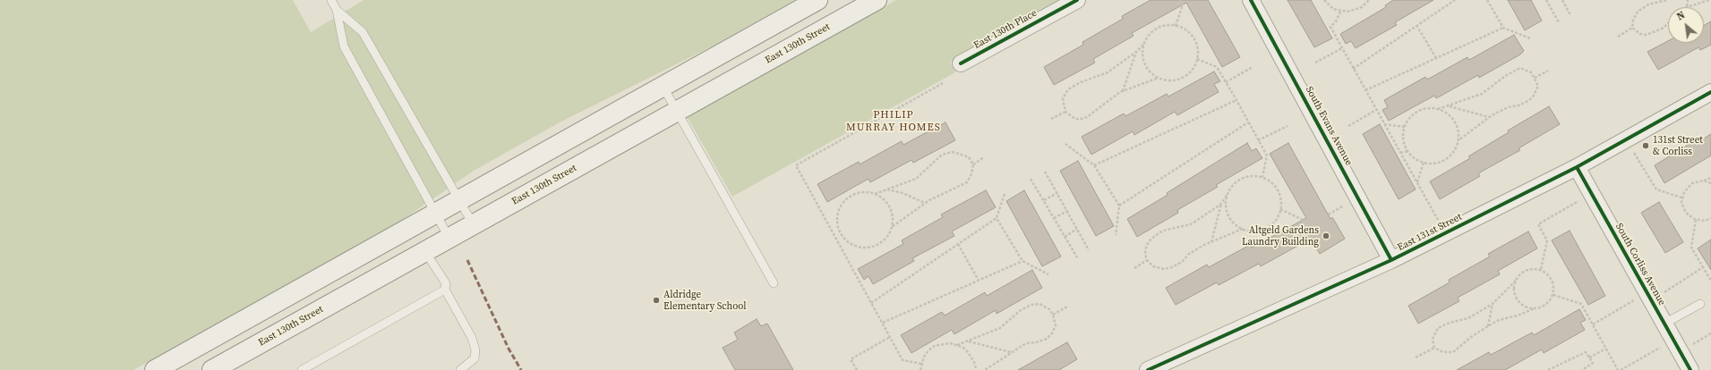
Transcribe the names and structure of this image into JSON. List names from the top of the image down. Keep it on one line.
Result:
{"streets":{"main road":["East 130th Street"],"street":["East 130th Place","South Evans Avenue","East 131st Street","South Corliss Avenue"]},"crossings":[["South Evans Avenue","East 131st Street"],["East 131st Street","South Corliss Avenue"]],"districts":["PHILIP MURRAY HOMES"],"places":["131st Street & Corliss","Altgeld Gardens Laundry Building","Aldridge Elementary School"],"north":"top left"}
